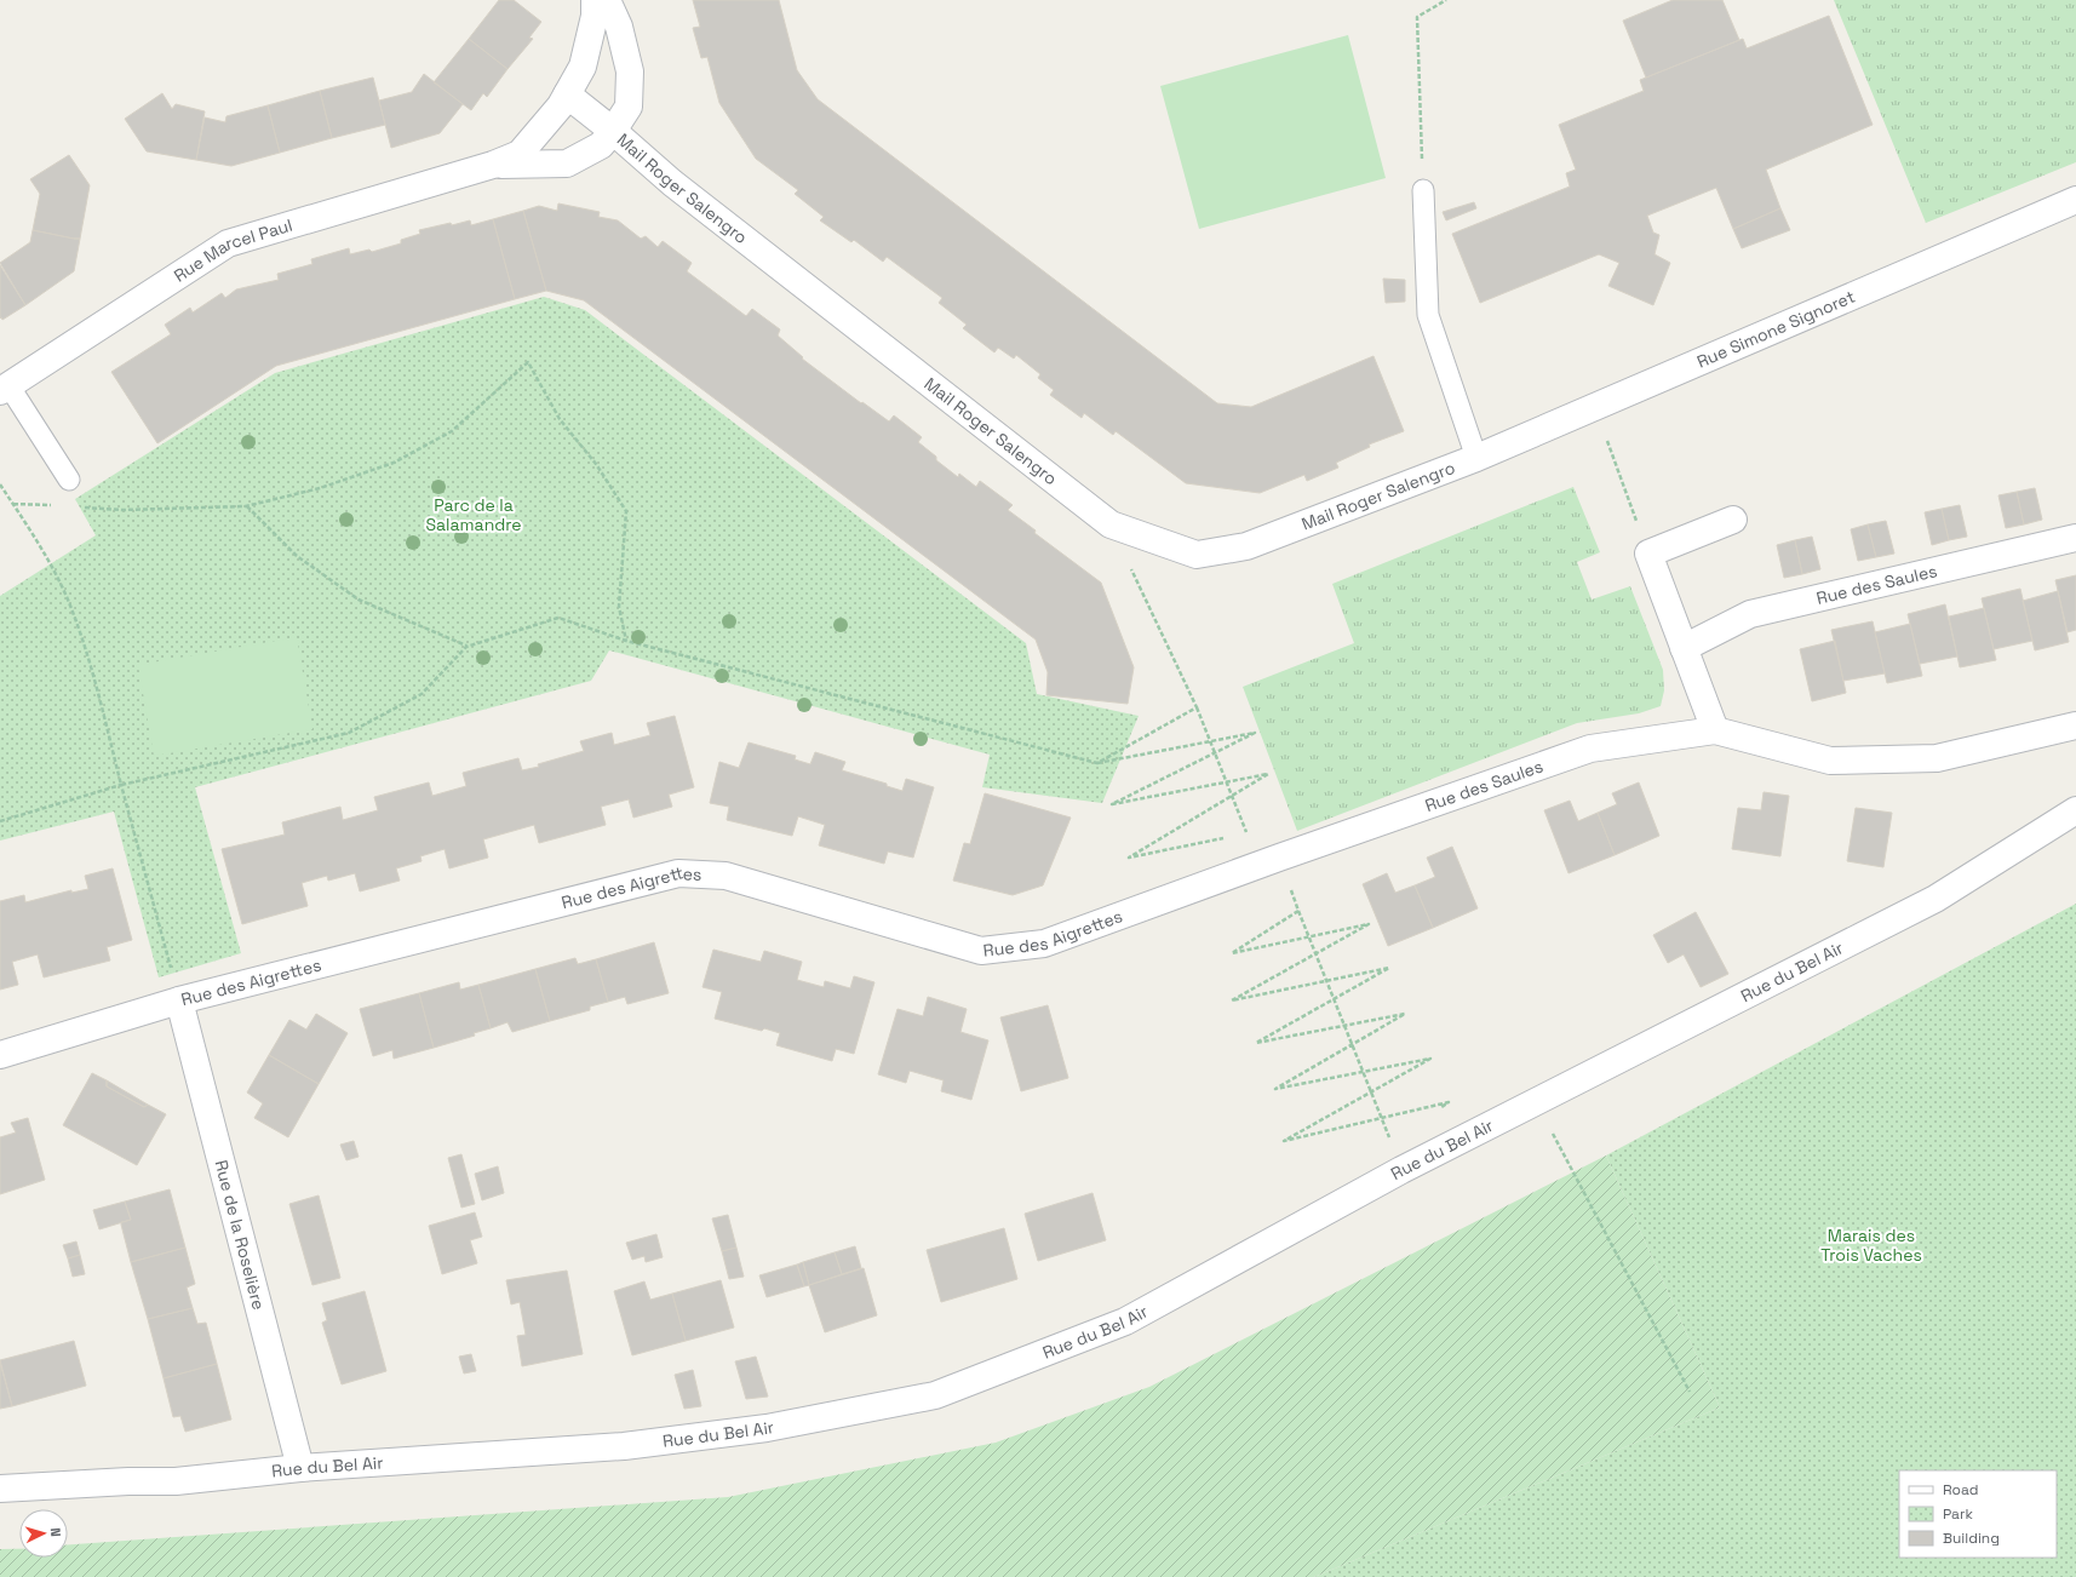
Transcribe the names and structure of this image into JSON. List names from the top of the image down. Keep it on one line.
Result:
{"streets":{"street":["Mail Roger Salengro","Rue Marcel Paul","Rue Simone Signoret","Rue des Saules","Rue des Aigrettes","Rue du Bel Air","Rue de la Roselière"]},"crossings":[["Mail Roger Salengro","Rue Marcel Paul"],["Mail Roger Salengro","Rue Simone Signoret"],["Rue des Saules","Rue des Aigrettes"],["Rue des Aigrettes","Rue de la Roselière"],["Rue du Bel Air","Rue de la Roselière"]],"parks":["Parc de la Salamandre","Marais des Trois Vaches"],"legend":["Road","Park","Building"],"north":"right"}
